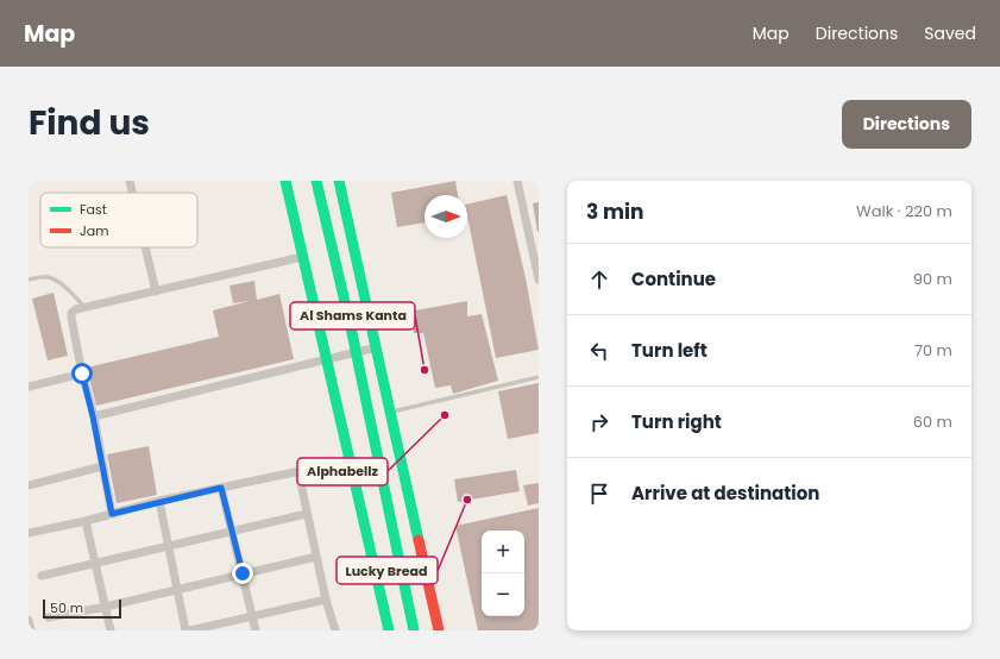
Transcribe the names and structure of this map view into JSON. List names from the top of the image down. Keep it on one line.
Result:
{"places":["Al Shams Kanta","Alphabellz","Lucky Bread"],"legend":["Fast","Jam"],"scale_bar":"50 m","north":"right","page":{"header":"Map","nav":["Map","Directions","Saved"],"title":"Find us","buttons":"Directions","heading":["3 min","Walk · 220 m"],"list":[["Continue","90 m"],["Turn left","70 m"],["Turn right","60 m"],"Arrive at destination"],"map_buttons":["+","−"],"scale":"50 m"}}
